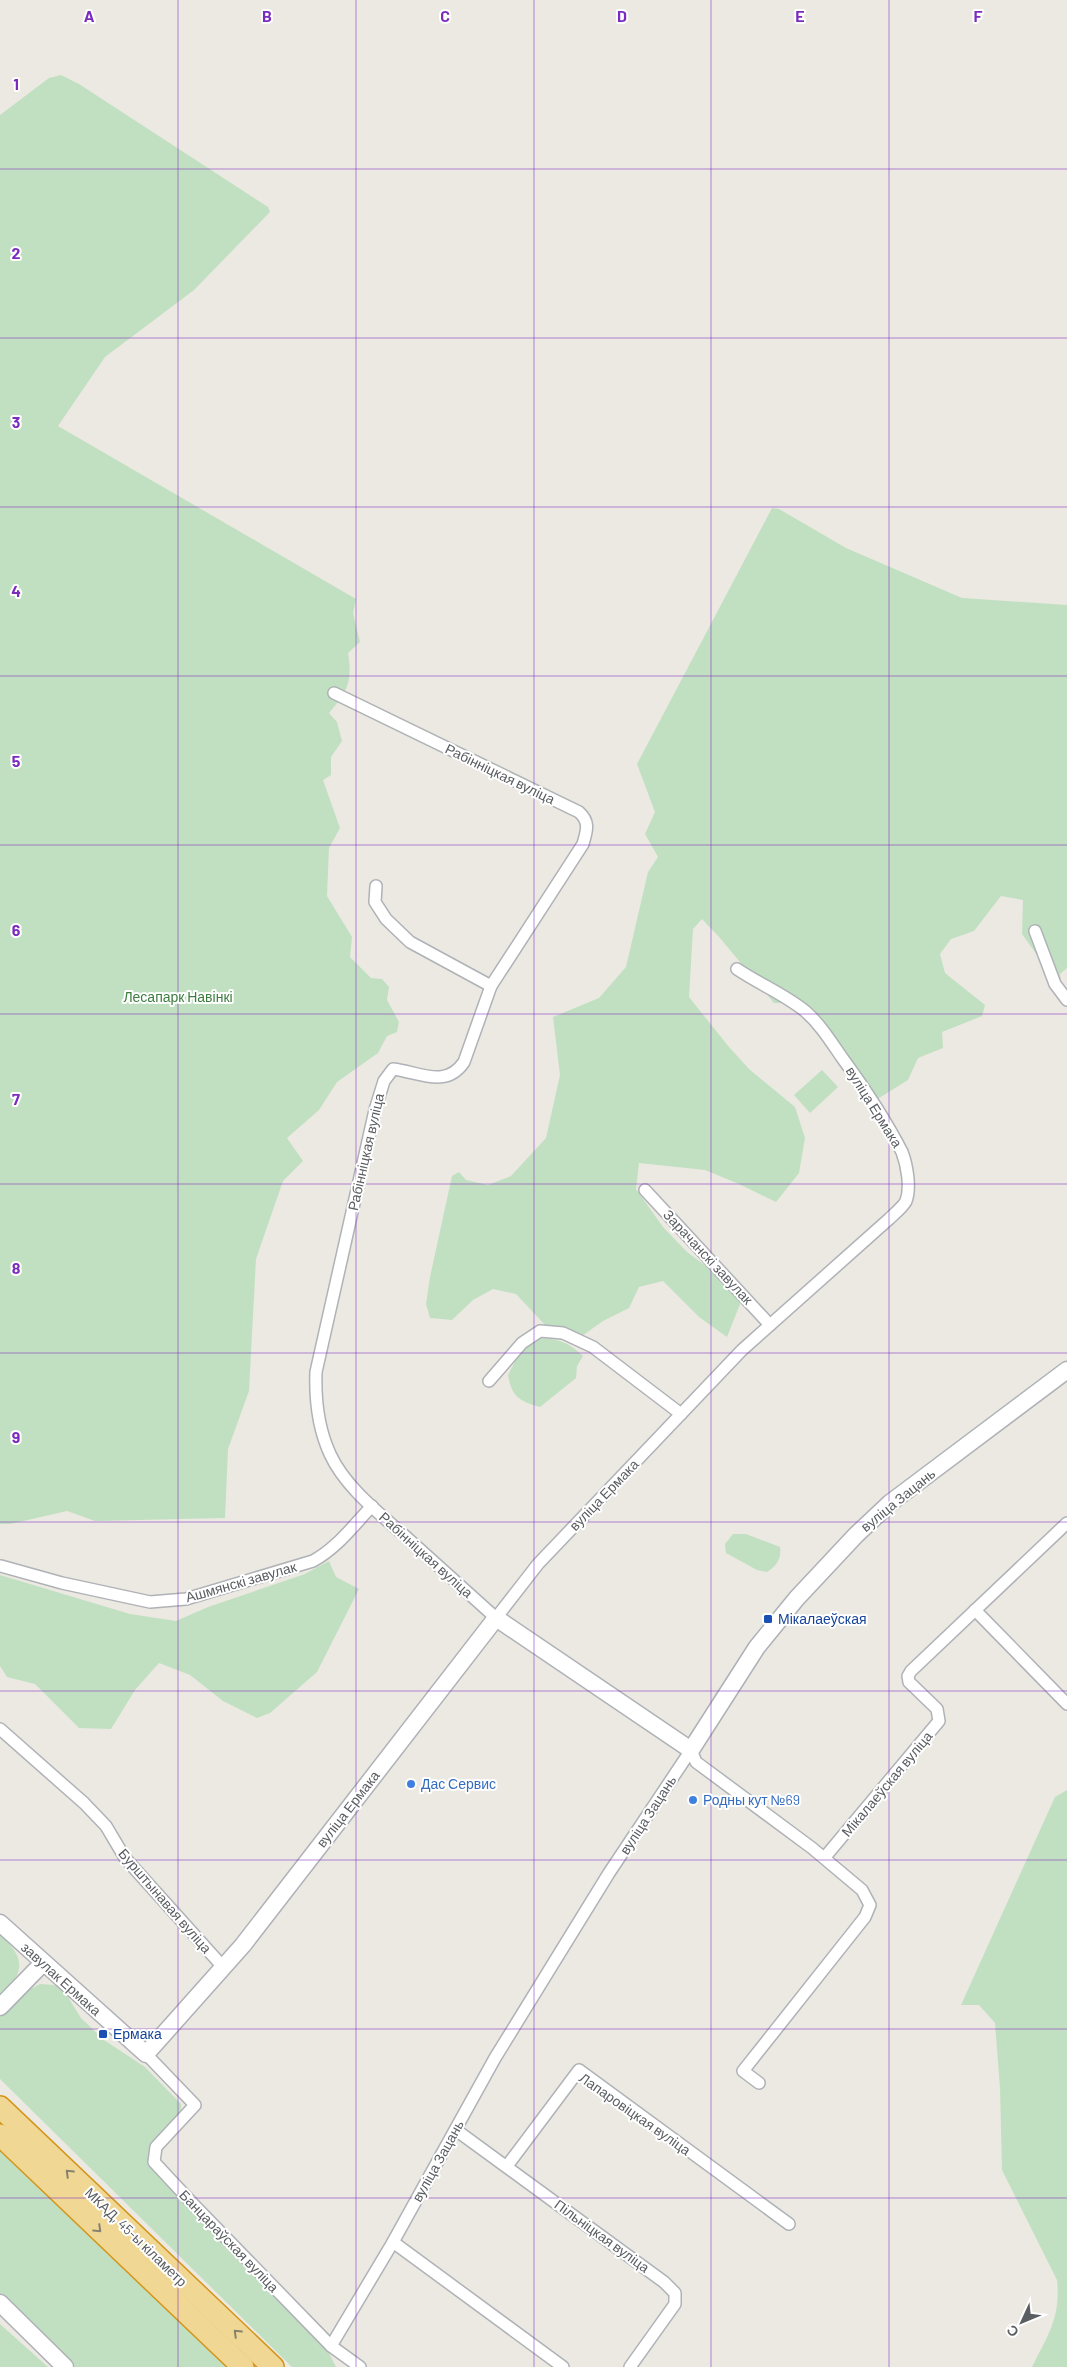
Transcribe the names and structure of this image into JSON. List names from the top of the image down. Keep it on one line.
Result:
{"streets":{"highway":["МКАД, 45-ы кіламетр"],"street":["Рабінніцкая вуліца","вуліца Ермака","Зарачанскі завулак","вуліца Зацань","Ашмянскі завулак","Мікалаеўская вуліца","Бурштынавая вуліца","завулак Ермака","Лапаровіцкая вуліца","Пільніцкая вуліца","Банцараўская вуліца"]},"crossings":[["Рабінніцкая вуліца","вуліца Ермака"],["Рабінніцкая вуліца","Ашмянскі завулак"],["вуліца Ермака","Зарачанскі завулак"],["вуліца Ермака","Бурштынавая вуліца"],["вуліца Ермака","завулак Ермака"],["вуліца Ермака","Банцараўская вуліца"],["вуліца Зацань","Пільніцкая вуліца"],["вуліца Зацань","Банцараўская вуліца"],["завулак Ермака","Банцараўская вуліца"],["Лапаровіцкая вуліца","Пільніцкая вуліца"]],"parks":["Лесапарк Навінкі"],"places":{"transit":["Мікалаеўская","Ермака"],"other":["Дас Сервис","Родны кут №69"]},"north":"bottom left","grid":{"columns":["A","B","C","D","E","F"],"rows":["1","2","3","4","5","6","7","8","9"]}}
